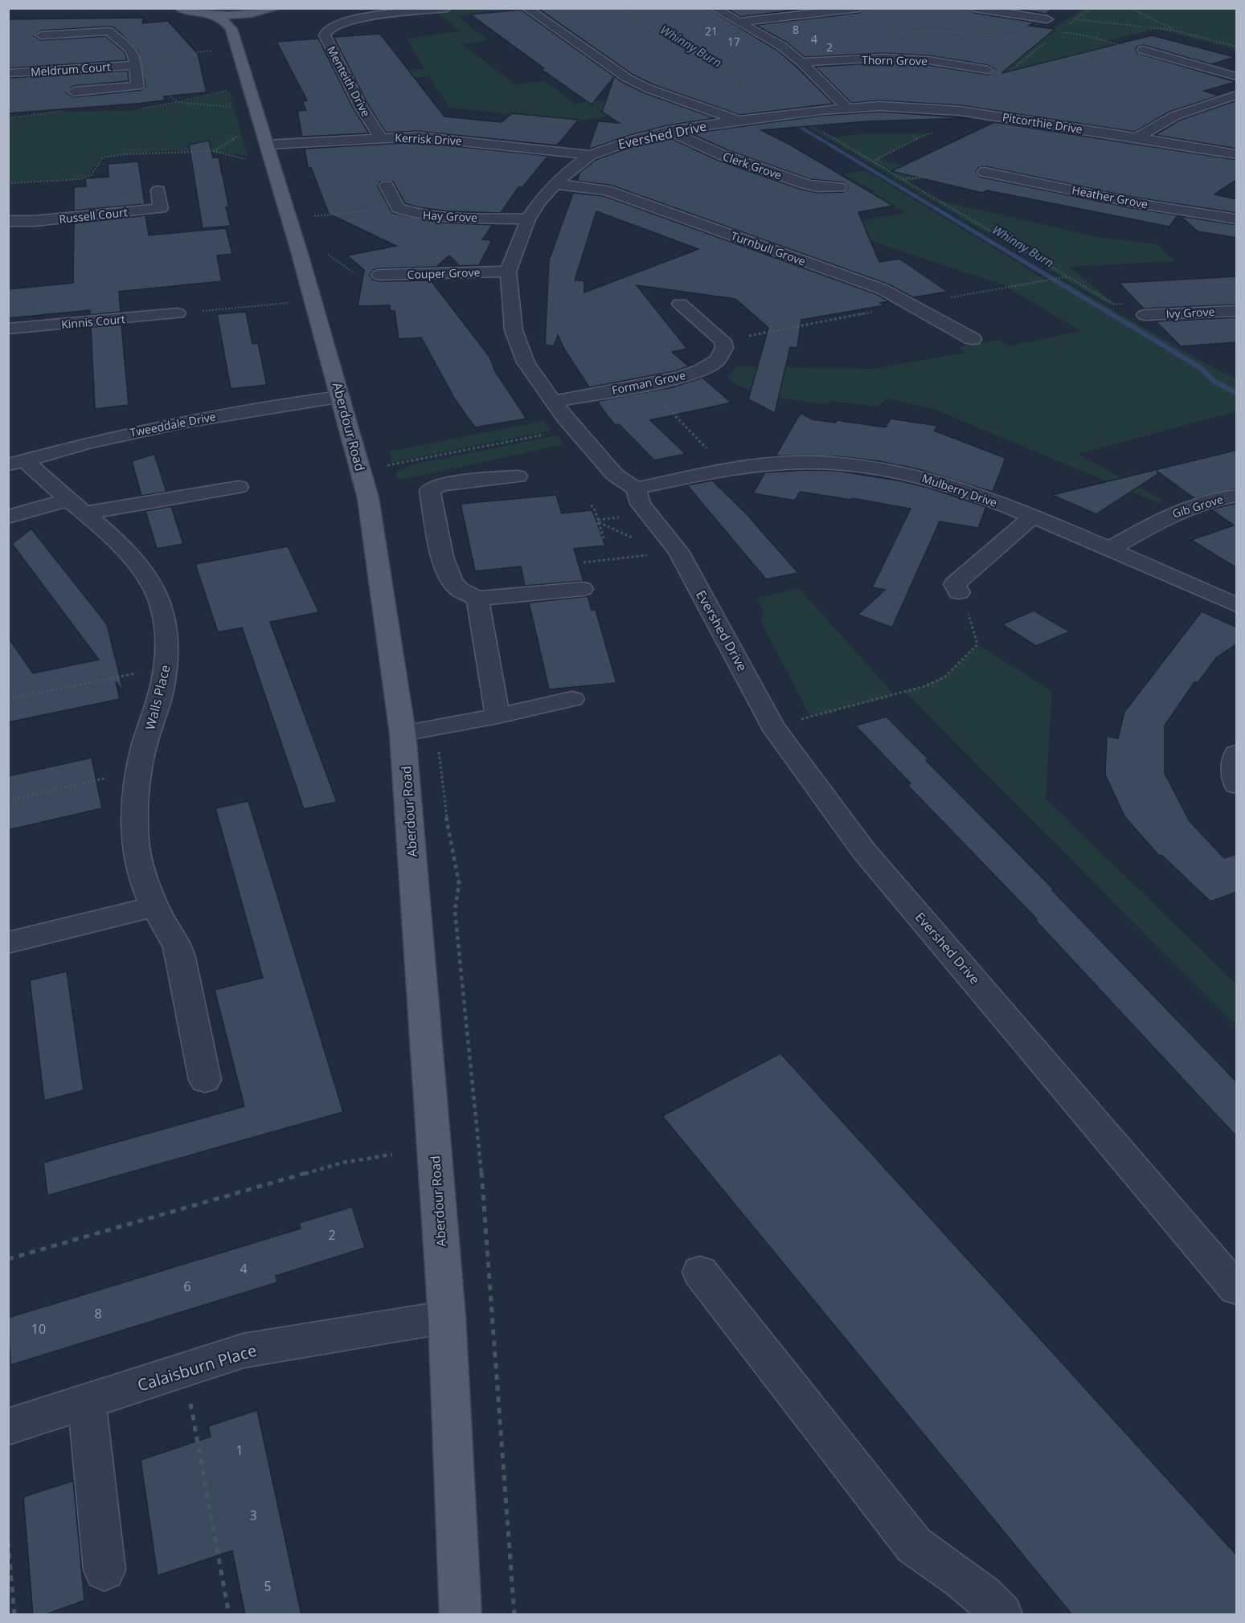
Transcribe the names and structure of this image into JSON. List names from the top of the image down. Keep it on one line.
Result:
{"streets":{"main road":["Aberdour Road"],"street":["Thorn Grove","Meldrum Court","Menteith Drive","Pitcorthie Drive","Evershed Drive","Kerrisk Drive","Clerk Grove","Heather Grove","Russell Court","Hay Grove","Turnbull Grove","Couper Grove","Ivy Grove","Kinnis Court","Forman Grove","Tweeddale Drive","Mulberry Drive","Gib Grove","Walls Place","Calaisburn Place"]},"crossings":[["Menteith Drive","Kerrisk Drive"],["Pitcorthie Drive","Evershed Drive"],["Evershed Drive","Kerrisk Drive"],["Evershed Drive","Clerk Grove"],["Evershed Drive","Hay Grove"],["Evershed Drive","Turnbull Grove"],["Evershed Drive","Couper Grove"],["Evershed Drive","Forman Grove"],["Evershed Drive","Mulberry Drive"],["Kerrisk Drive","Aberdour Road"],["Tweeddale Drive","Aberdour Road"],["Tweeddale Drive","Walls Place"],["Aberdour Road","Calaisburn Place"],["Mulberry Drive","Gib Grove"]],"water":["Whinny Burn"],"house_numbers":["8","21","4","17","2","2","4","6","8","10","1","3","5"]}
